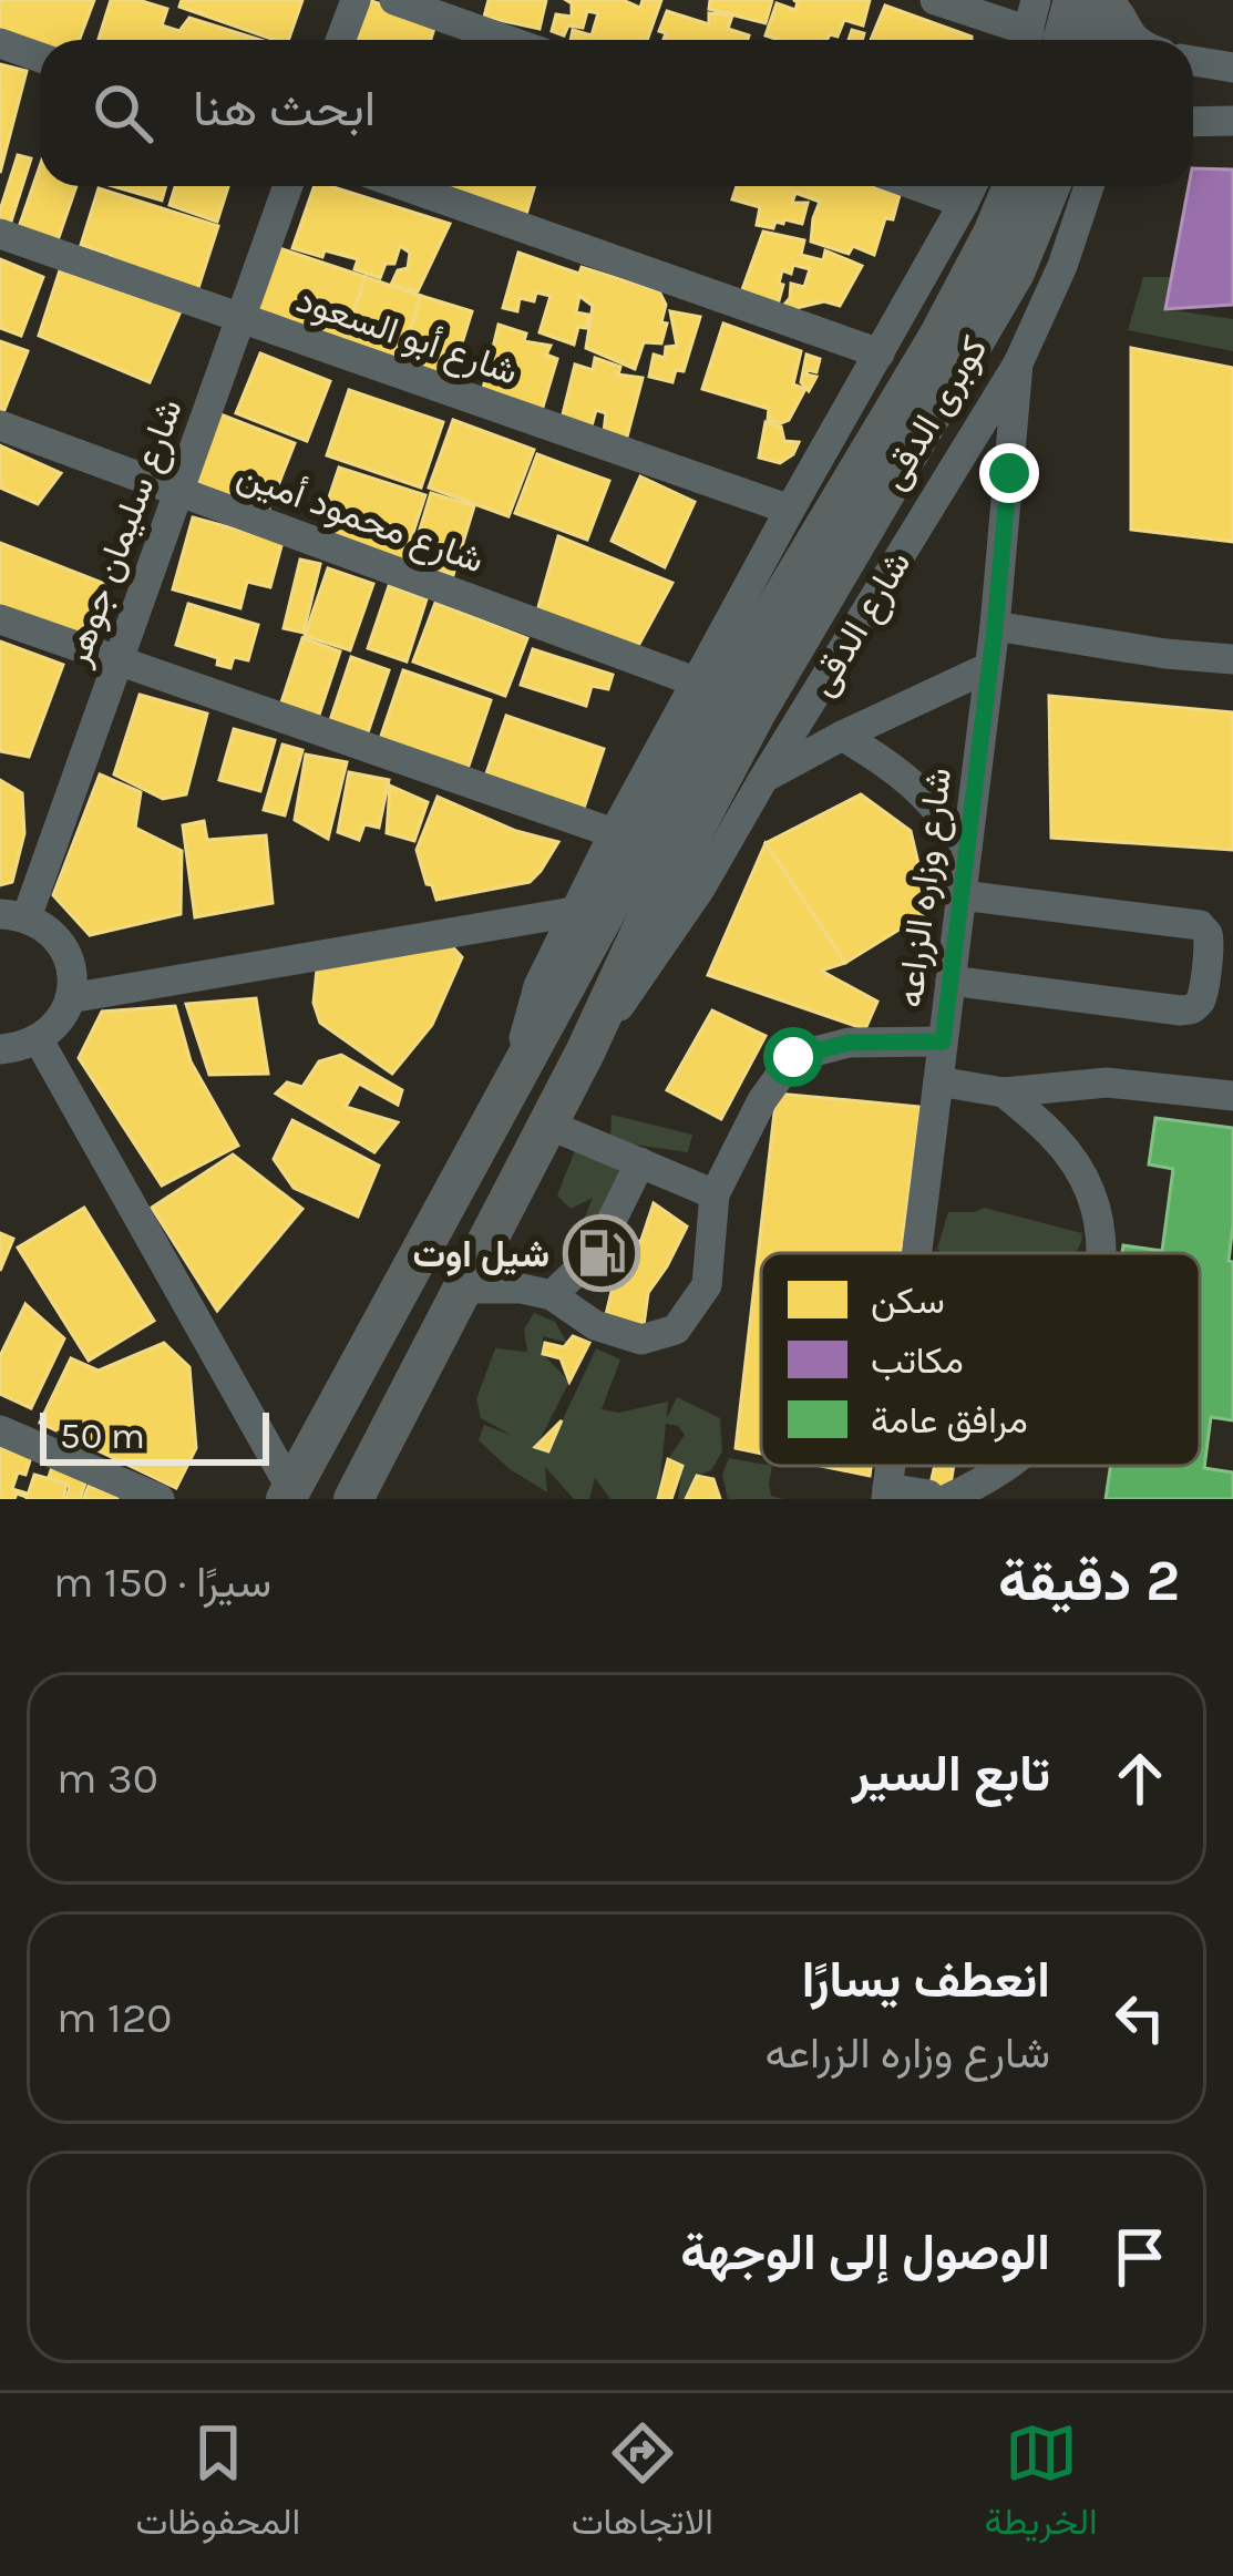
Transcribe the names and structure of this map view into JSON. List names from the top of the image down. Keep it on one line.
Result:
{"streets":{"main road":["كوبرى الدقى","شارع الدقى"],"street":["شارع أبو السعود","شارع محمود أمين","شارع سليمان جوهر","شارع وزاره الزراعه"]},"crossings":[["شارع أبو السعود","شارع سليمان جوهر"],["شارع أبو السعود","شارع الدقى"],["كوبرى الدقى","شارع محمود أمين"],["كوبرى الدقى","شارع الدقى"],["شارع محمود أمين","شارع سليمان جوهر"],["شارع محمود أمين","شارع الدقى"],["شارع الدقى","شارع وزاره الزراعه"]],"places":{"fuel station":["شيل اوت"]},"legend":["سكن","مكاتب","مرافق عامة"],"scale_bar":"50 m","page":{"search":"ابحث هنا","scale":"50 m","heading":["2 دقيقة","سيرًا · 150 m"],"list":[["تابع السير","30 m"],["انعطف يسارًا","شارع وزاره الزراعه","120 m"],"الوصول إلى الوجهة"],"nav":["الخريطة","الاتجاهات","المحفوظات"]}}
